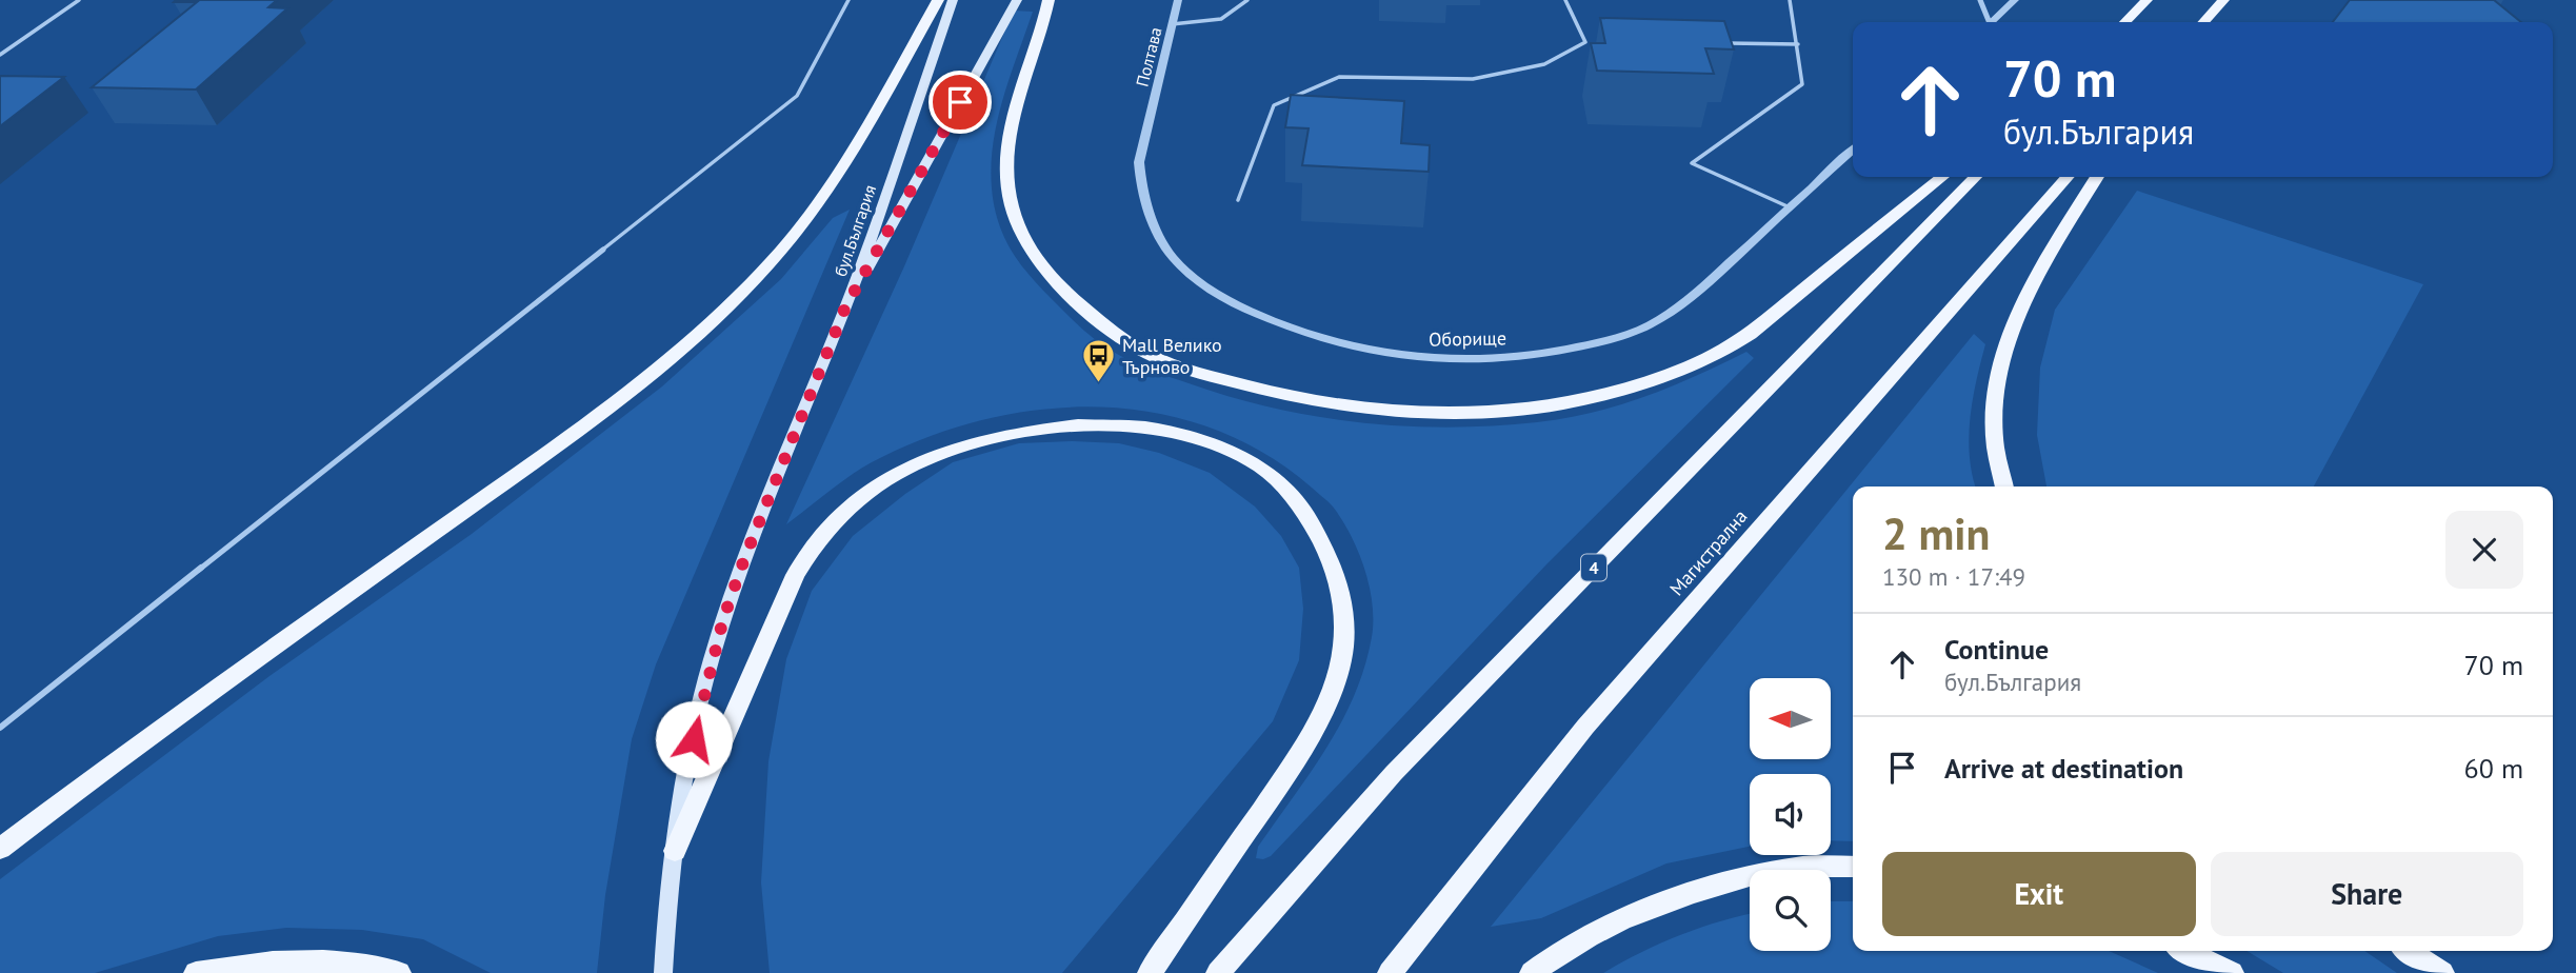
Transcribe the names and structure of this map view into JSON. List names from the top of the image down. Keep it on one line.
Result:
{"streets":{"main road":["бул.България","Магистрална","4"],"street":["Полтава","Оборище"]},"crossings":[["Полтава","Оборище"]],"places":{"bus stop":["Mall Велико Търново"]},"north":"left","page":{"turn":["70 m","бул.България"],"heading":["2 min","130 m · 17:49"],"list":[{"name":"Continue","note":"бул.България","value":"70 m"},{"name":"Arrive at destination","value":"60 m"}],"buttons":["Exit","Share"]}}
